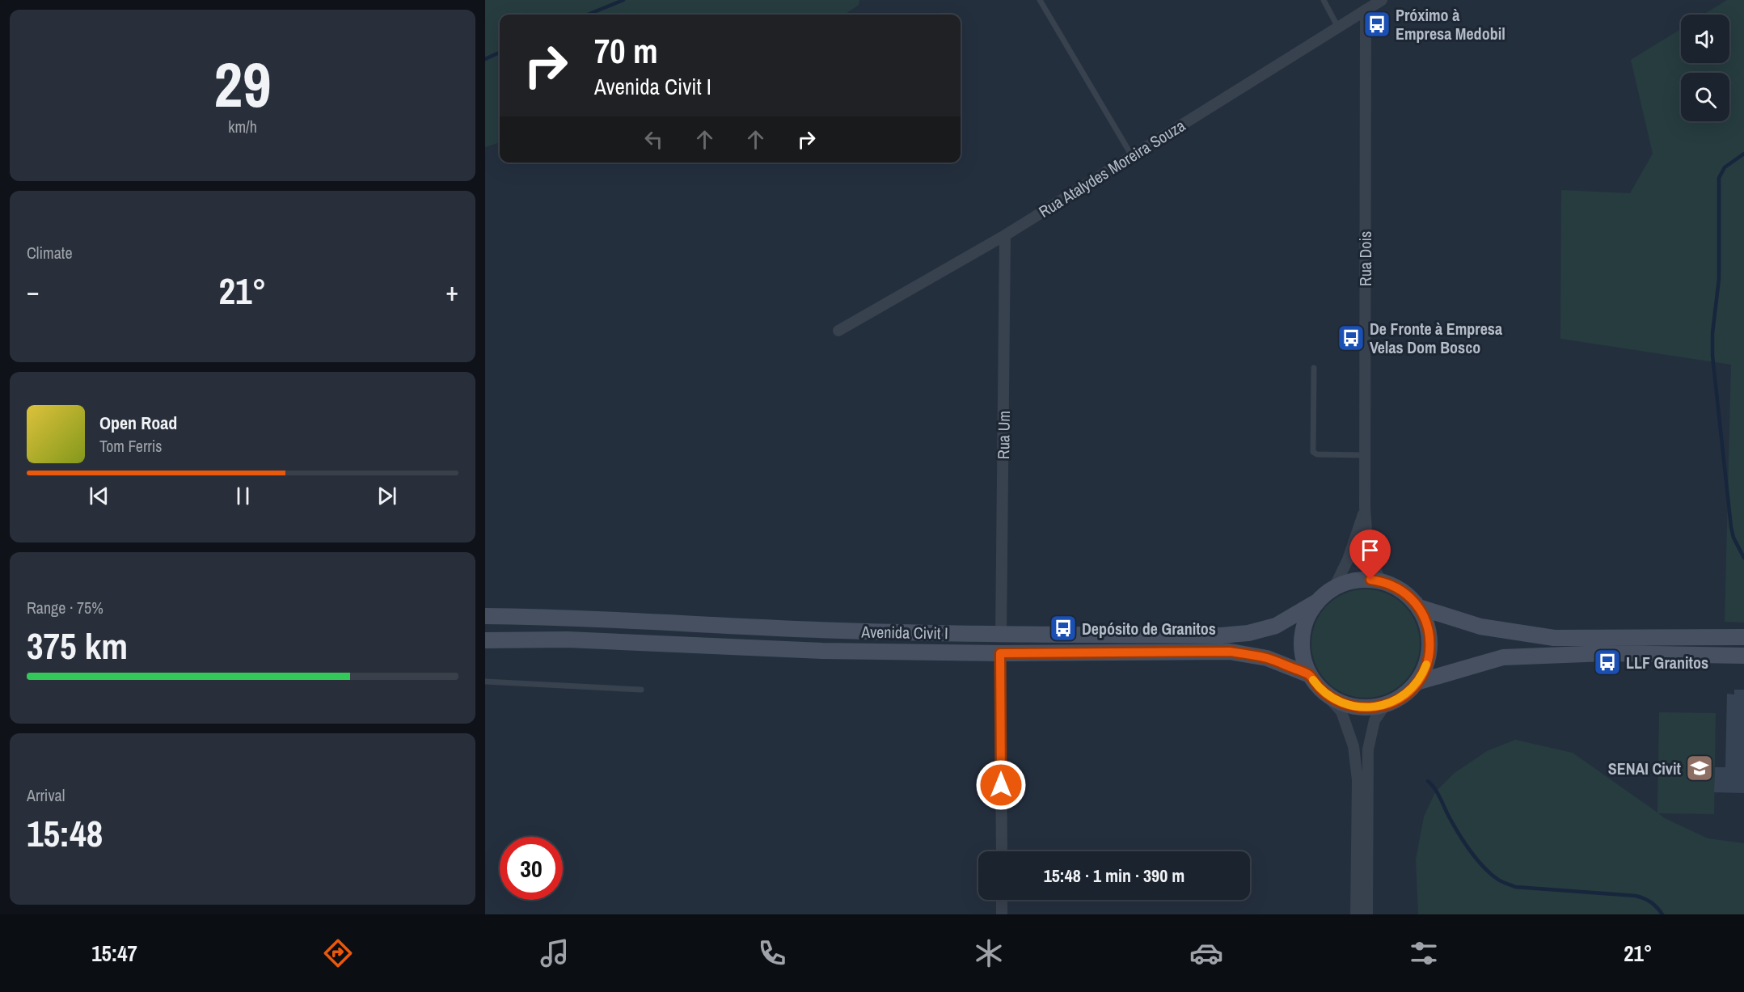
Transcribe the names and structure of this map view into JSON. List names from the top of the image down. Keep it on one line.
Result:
{"streets":{"main road":["Avenida Civit I"],"street":["Rua Atalydes Moreira Souza","Rua Dois","Rua Um"]},"crossings":[["Rua Atalydes Moreira Souza","Rua Dois"],["Rua Atalydes Moreira Souza","Rua Um"],["Rua Dois","Avenida Civit I"],["Rua Um","Avenida Civit I"]],"places":{"bus stop":["Próximo à Empresa Medobil","De Fronte à Empresa Velas Dom Bosco","Depósito de Granitos","LLF Granitos"],"school or university":["SENAI Civit"]},"page":{"tile":[["29","km/h"],"Climate",["Range · 75%","375 km"],["Arrival","15:48"]],"turn":["70 m","Avenida Civit I"],"heat":["−","21°","+"],"song":["Open Road","Tom Ferris"],"limit":"30","trip":"15:48 · 1 min · 390 m","tabs":["15:47","21°"]}}
